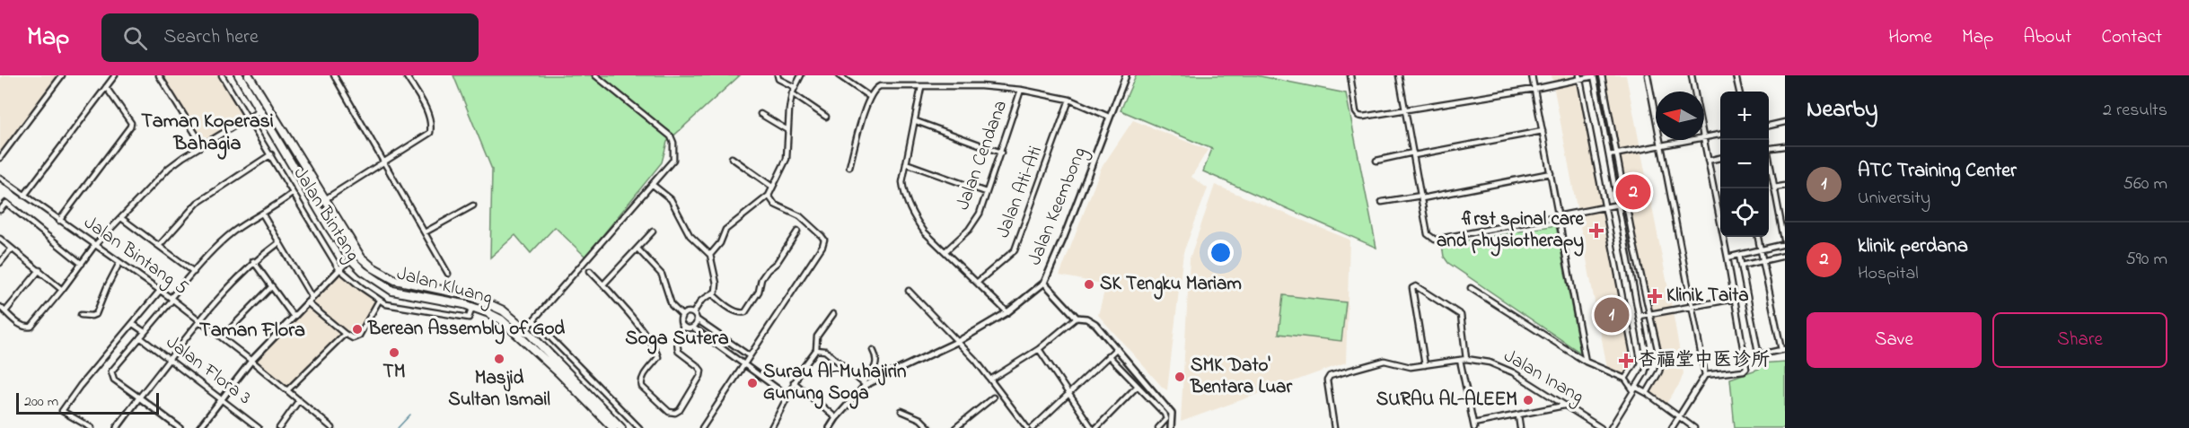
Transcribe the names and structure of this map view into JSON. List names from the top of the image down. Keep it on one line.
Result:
{"streets":{"highway":["Jalan Kluang"],"street":["Jalan Cendana","Jalan Ati-Ati","Jalan Keembong","Jalan Bintang","Jalan Bintang 5","Jalan Flora 3","Jalan Inang"]},"crossings":[["Jalan Bintang","Jalan Kluang"]],"districts":["Taman Koperasi Bahagia","Taman Flora","Soga Sutera"],"places":{"health":["first spinal care and physiotherapy","Klinik Taita","杏福堂中医诊所"],"other":["SK Tengku Mariam","Berean Assembly of God","TM","Masjid Sultan Ismail","SMK Dato' Bentara Luar","Surau Al-Muhajirin Gunung Soga","SURAU AL-ALEEM"]},"scale_bar":"200 m","north":"left","page":{"header":"Map","search":"Search here","nav":["Home","Map","About","Contact"],"heading":["Nearby","2 results"],"map_buttons":["+","−"],"list":[{"mark":"1","name":"ATC Training Center","note":"University","value":"560 m"},{"mark":"2","name":"klinik perdana","note":"Hospital","value":"590 m"}],"pins":["2","1"],"buttons":["Save","Share"],"scale":"200 m"}}
